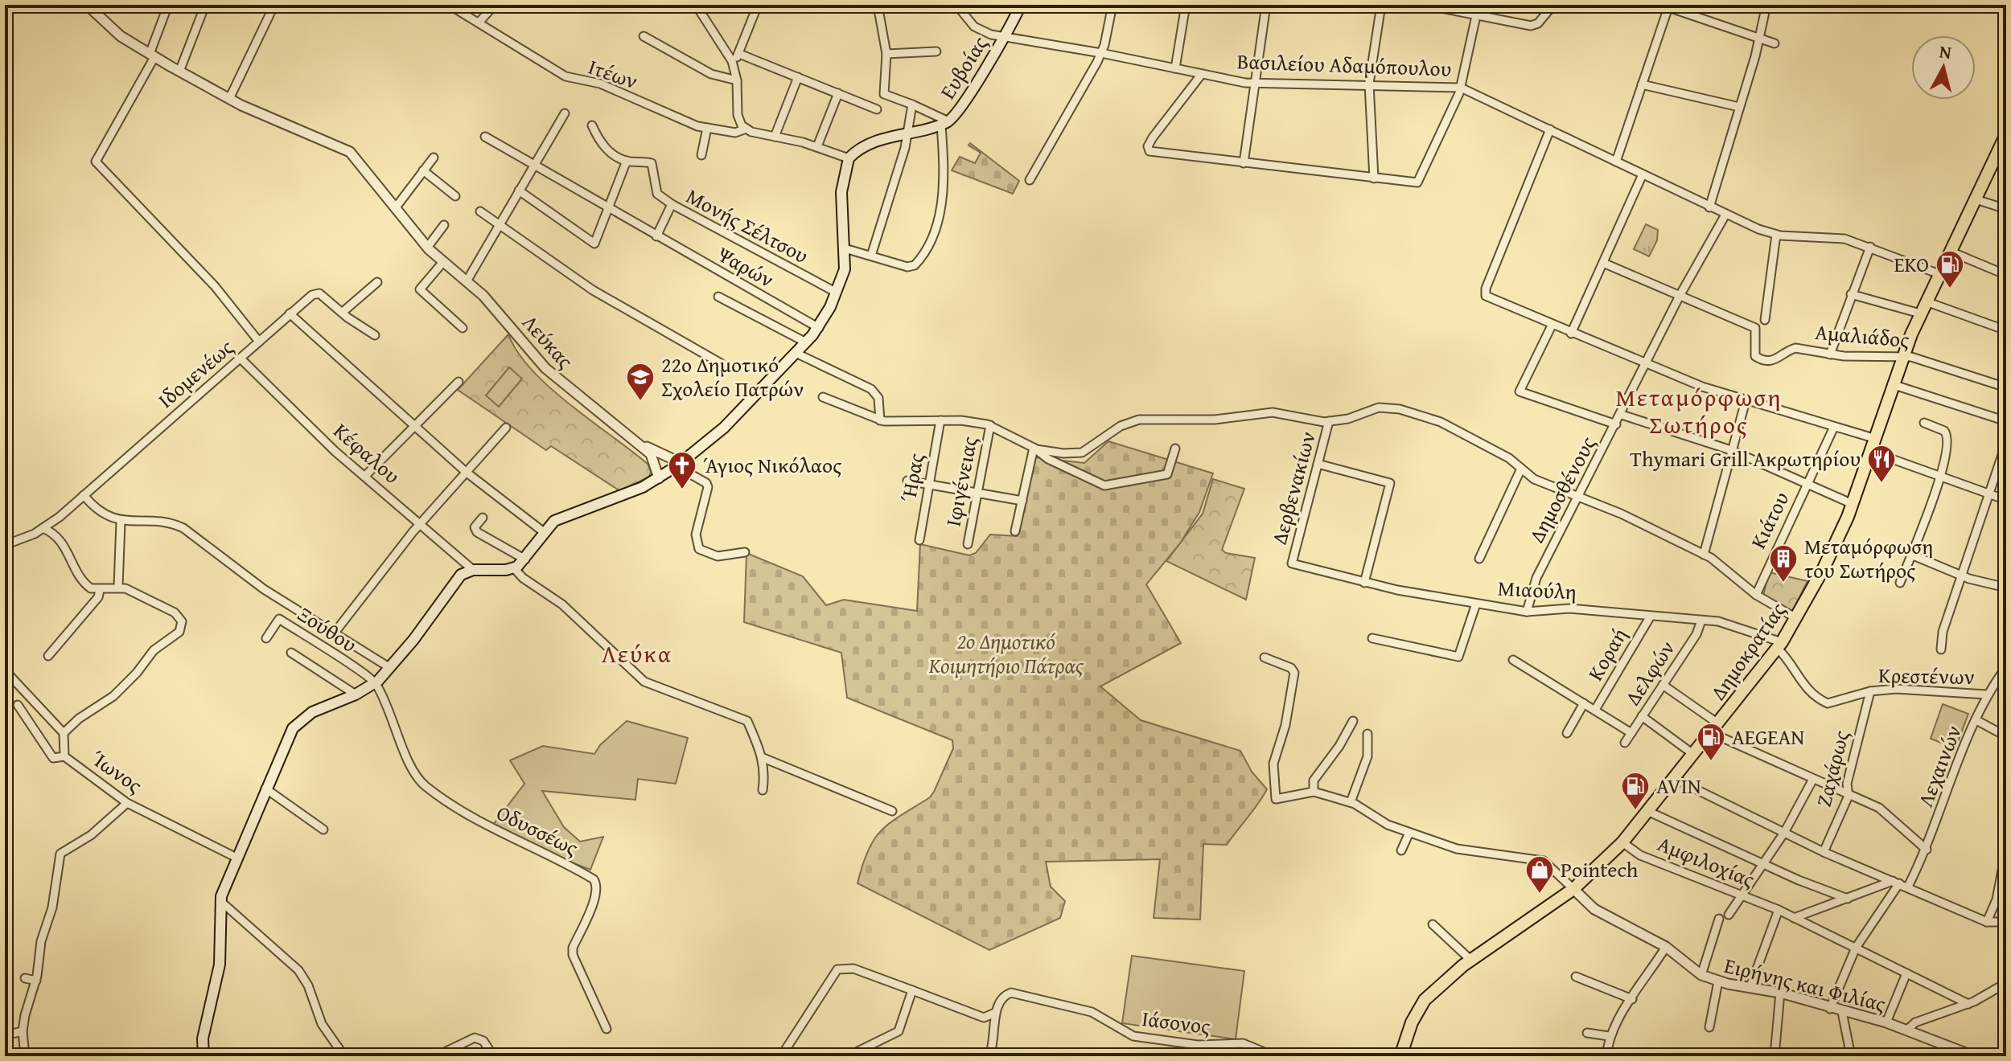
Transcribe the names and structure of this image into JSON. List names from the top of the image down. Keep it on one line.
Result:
{"streets":{"main road":["Ευβοίας","Δημοκρατίας"],"street":["Βασιλείου Αδαμόπουλου","Ιτέων","Μονής Σέλτσου","Ψαρών","Αμαλιάδος","Λεύκας","Ιδομενέως","Κέφαλου","Ήρας","Ιφιγένειας","Δερβενακίων","Δημοσθένους","Κιάτου","Μιαούλη","Ξούθου","Κοραή","Δελφών","Κρεστένων","Λεχαινών","Ζαχάρως","Ίωνος","Οδυσσέως","Αμφιλοχίας","Ειρήνης και Φιλίας","Ιάσονος"]},"crossings":[["Βασιλείου Αδαμόπουλου","Ευβοίας"],["Βασιλείου Αδαμόπουλου","Δημοσθένους"],["Βασιλείου Αδαμόπουλου","Δημοκρατίας"],["Ευβοίας","Ιτέων"],["Μονής Σέλτσου","Ψαρών"],["Αμαλιάδος","Δημοσθένους"],["Αμαλιάδος","Δημοκρατίας"],["Ιδομενέως","Κέφαλου"],["Δερβενακίων","Μιαούλη"],["Δημοσθένους","Μιαούλη"],["Μιαούλη","Δημοκρατίας"],["Μιαούλη","Κοραή"],["Μιαούλη","Δελφών"],["Μιαούλη","Κρεστένων"],["Ξούθου","Οδυσσέως"],["Δημοκρατίας","Κρεστένων"],["Δημοκρατίας","Λεχαινών"],["Δημοκρατίας","Αμφιλοχίας"],["Δημοκρατίας","Ειρήνης και Φιλίας"],["Δελφών","Λεχαινών"],["Κρεστένων","Λεχαινών"],["Κρεστένων","Ζαχάρως"],["Λεχαινών","Ζαχάρως"]],"districts":["Μεταμόρφωση Σωτήρος","Λεύκα"],"parks":["2o Δημοτικό Κοιμητήριο Πάτρας"],"places":{"fuel station":["EKO","AEGEAN","AVIN"],"school or university":["22ο Δημοτικό Σχολείο Πατρών"],"restaurant":["Thymari Grill Ακρωτηρίου"],"church":["Άγιος Νικόλαος"],"building":["Μεταμόρφωση του Σωτήρος"],"shop":["Pointech"]},"north":"top"}
